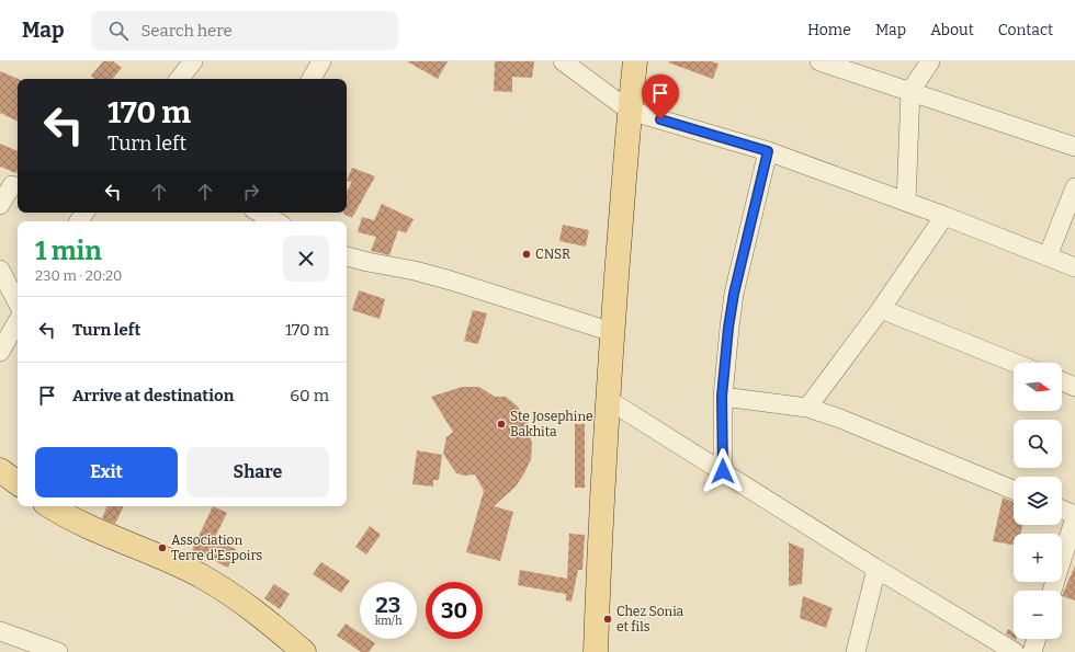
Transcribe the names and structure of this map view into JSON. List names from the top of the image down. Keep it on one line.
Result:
{"places":["CNSR","Ste Josephine Bakhita","Association Terre d'Espoirs","Chez Sonia et fils"],"north":"right","page":{"header":"Map","search":"Search here","nav":["Home","Map","About","Contact"],"turn":["170 m","Turn left"],"heading":["1 min","230 m · 20:20"],"list":[{"name":"Turn left","value":"170 m"},{"name":"Arrive at destination","value":"60 m"}],"map_buttons":["+","−"],"buttons":["Exit","Share"],"speed":"23 km/h","limit":"30"}}
